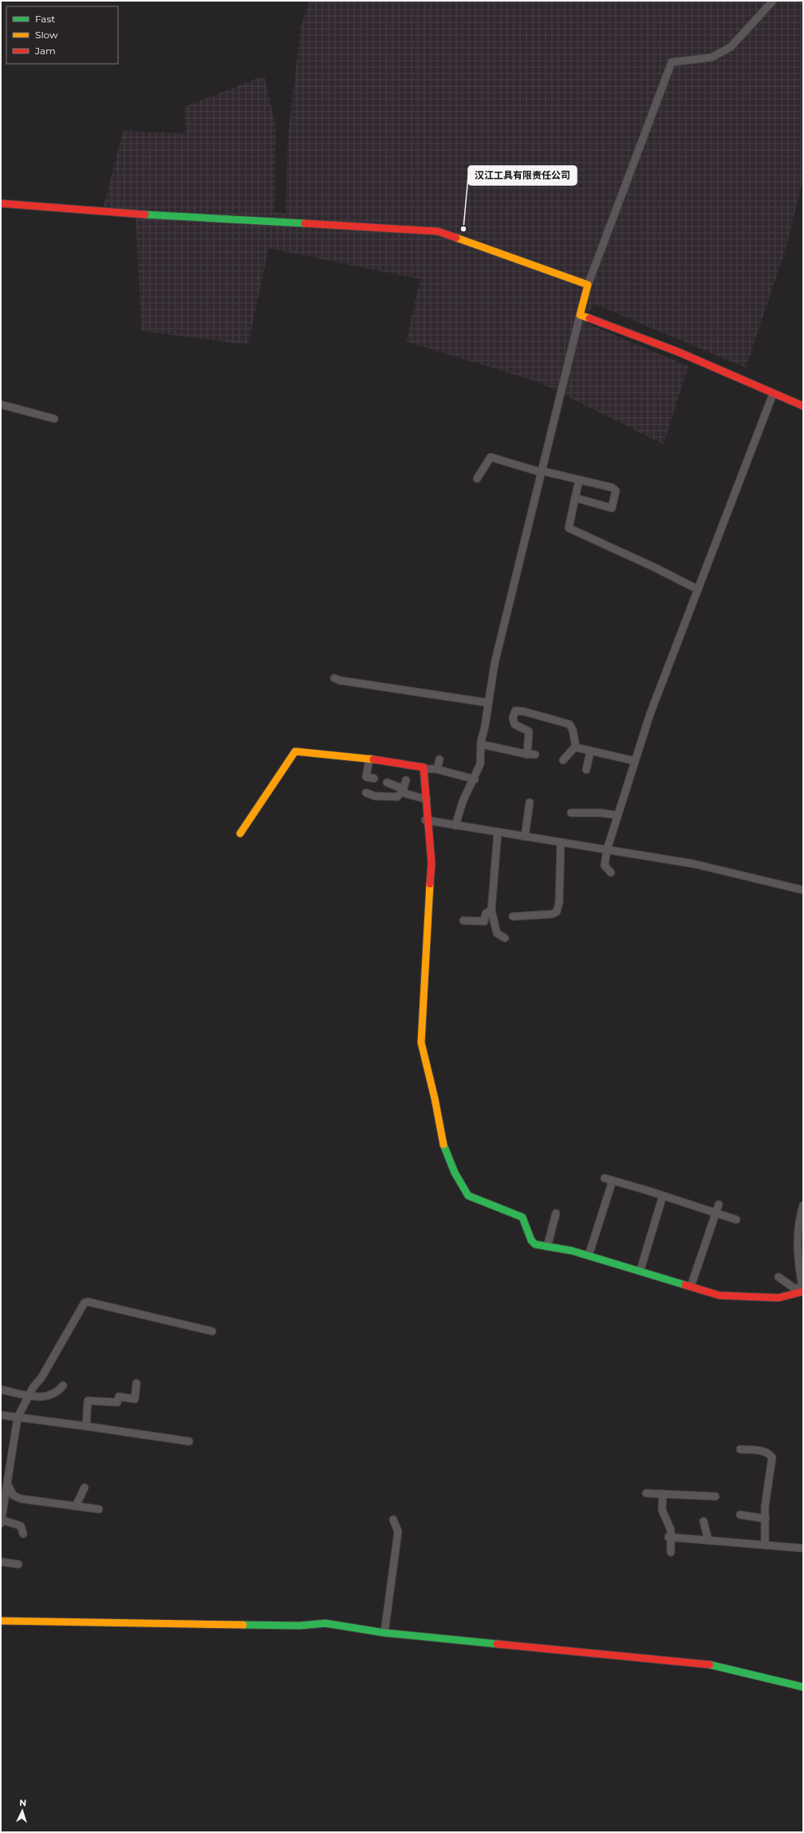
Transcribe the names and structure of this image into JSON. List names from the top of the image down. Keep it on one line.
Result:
{"places":["汉江工具有限责任公司"],"legend":["Fast","Slow","Jam"],"north":"top"}
